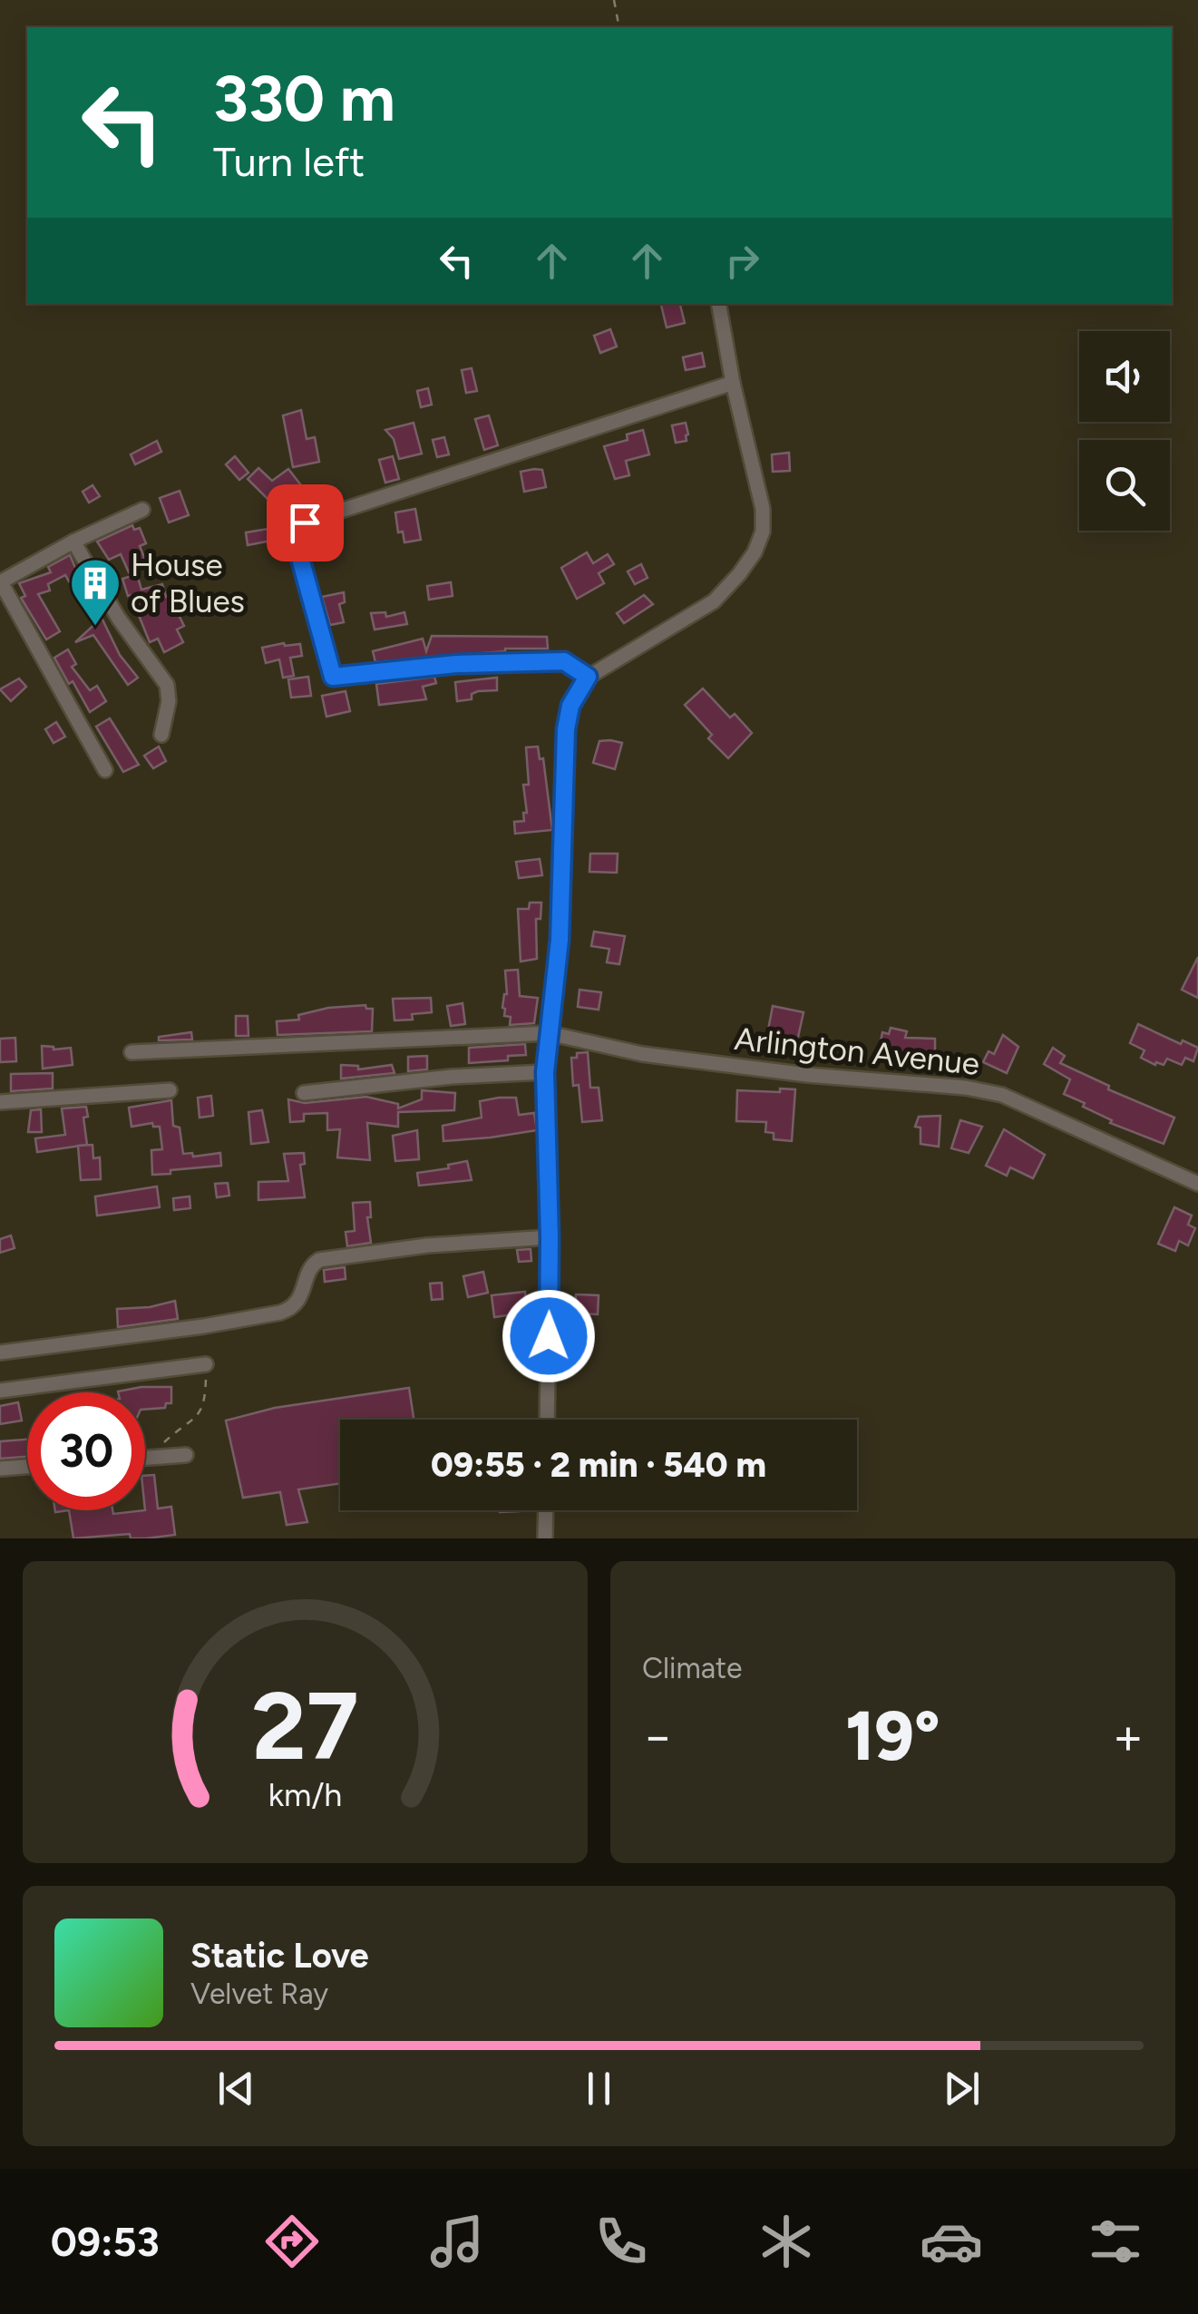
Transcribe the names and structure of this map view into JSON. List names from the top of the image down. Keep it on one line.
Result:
{"streets":{"street":["Arlington Avenue"]},"places":{"building":["House of Blues"]},"page":{"turn":["330 m","Turn left"],"limit":"30","trip":"09:55 · 2 min · 540 m","tile":"Climate","heat":["−","19°","+"],"song":["Static Love","Velvet Ray"],"tabs":"09:53","gauge":["27","km/h"]}}
